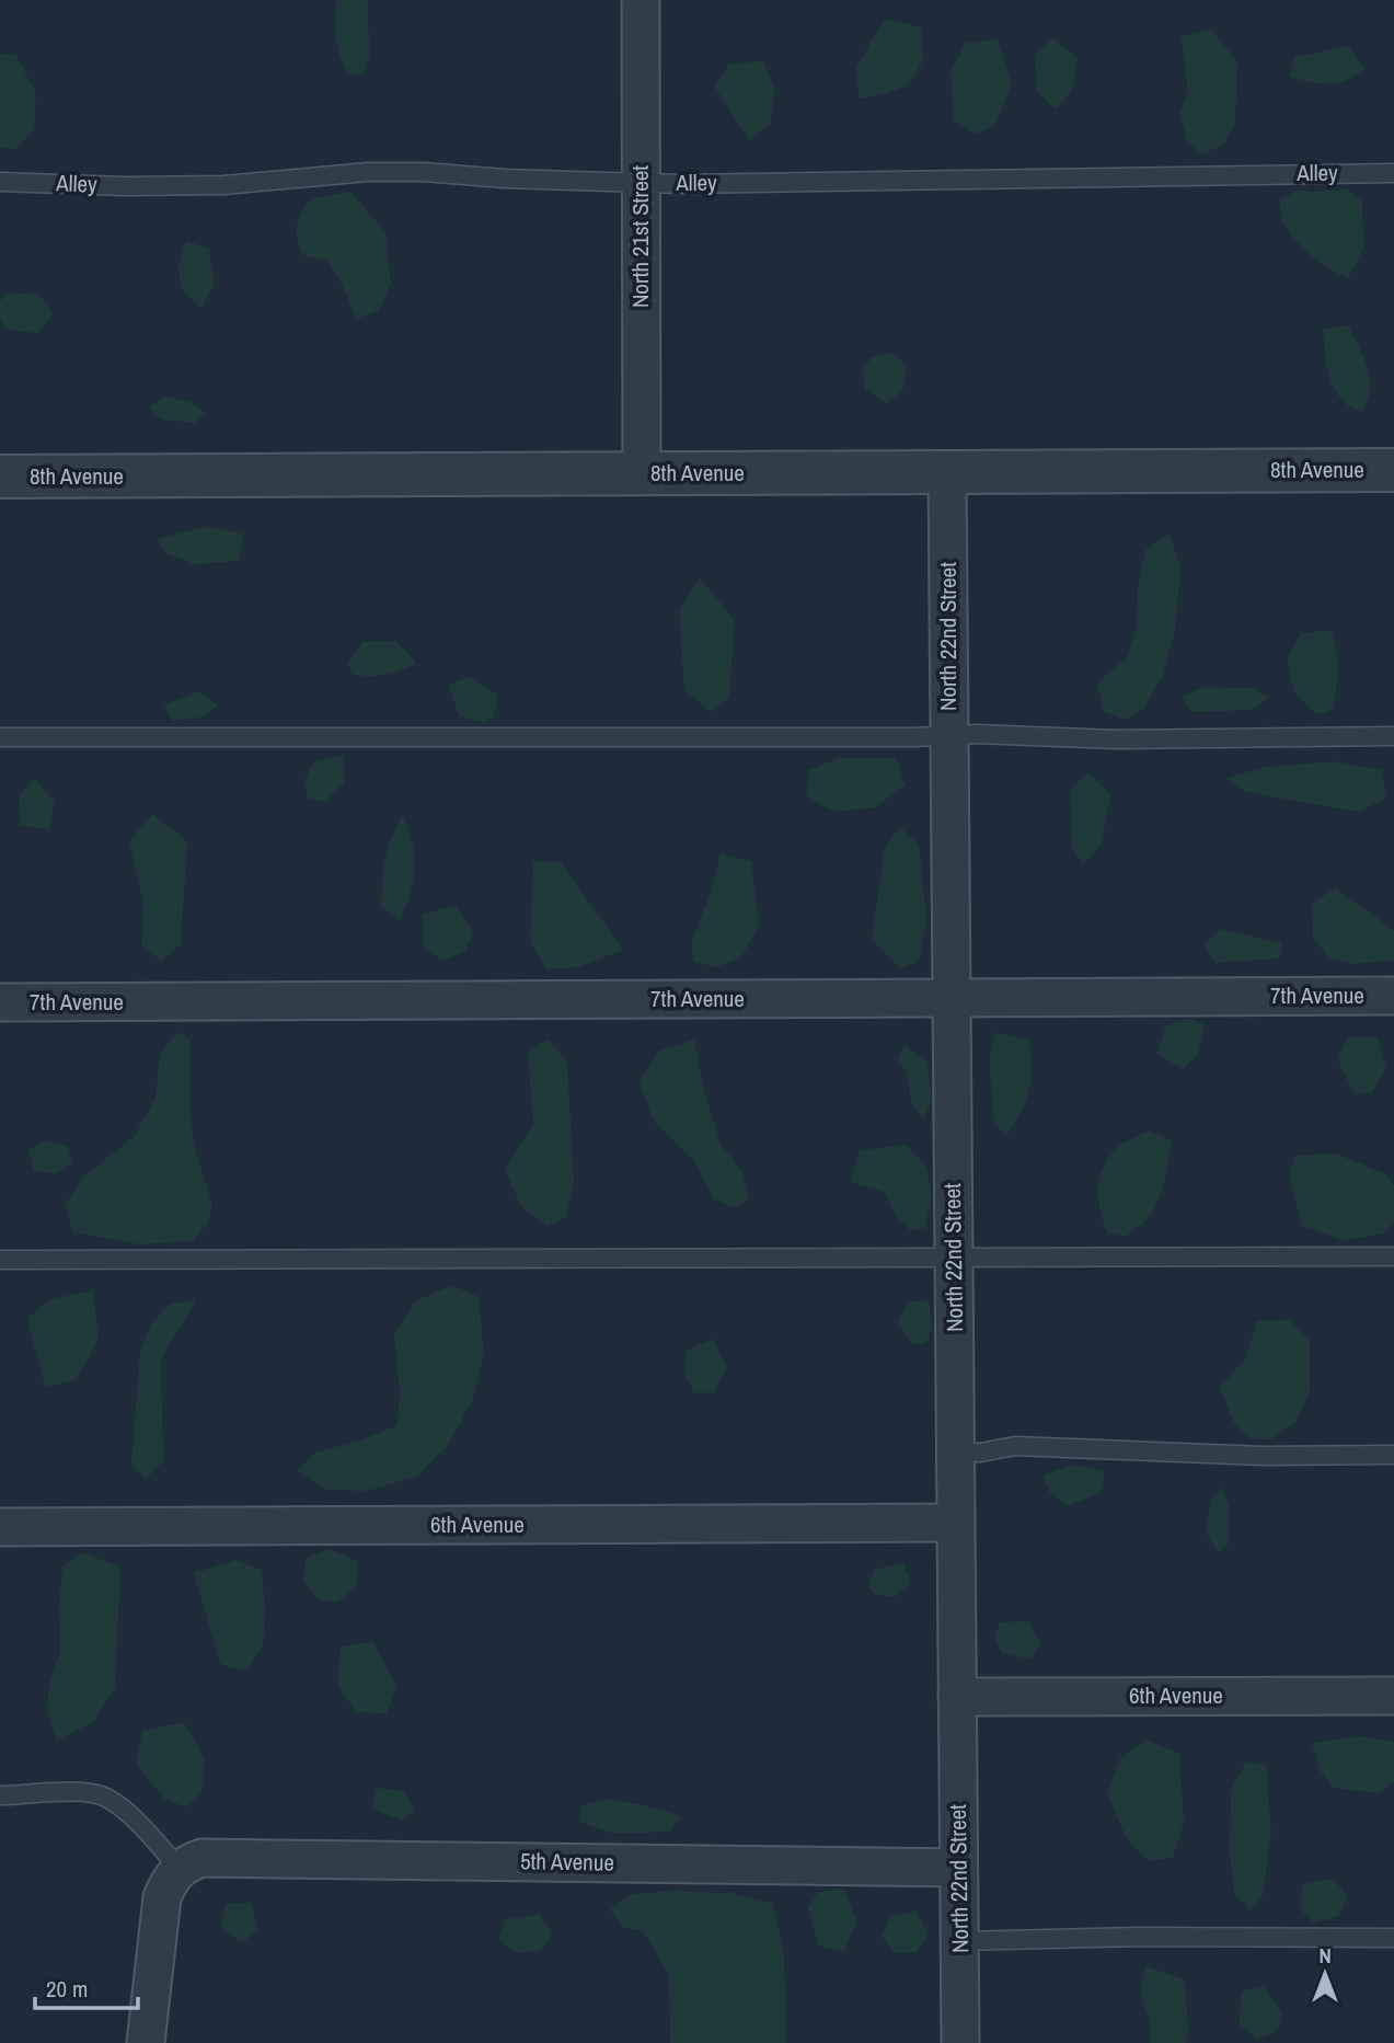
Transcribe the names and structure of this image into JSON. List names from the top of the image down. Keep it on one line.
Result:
{"streets":{"street":["North 21st Street","8th Avenue","North 22nd Street","7th Avenue","6th Avenue","5th Avenue"],"lane":["Alley"]},"crossings":[["Alley","North 21st Street"],["North 21st Street","8th Avenue"],["8th Avenue","North 22nd Street"],["North 22nd Street","7th Avenue"],["North 22nd Street","6th Avenue"],["North 22nd Street","5th Avenue"]],"scale_bar":"20 m","north":"top"}
